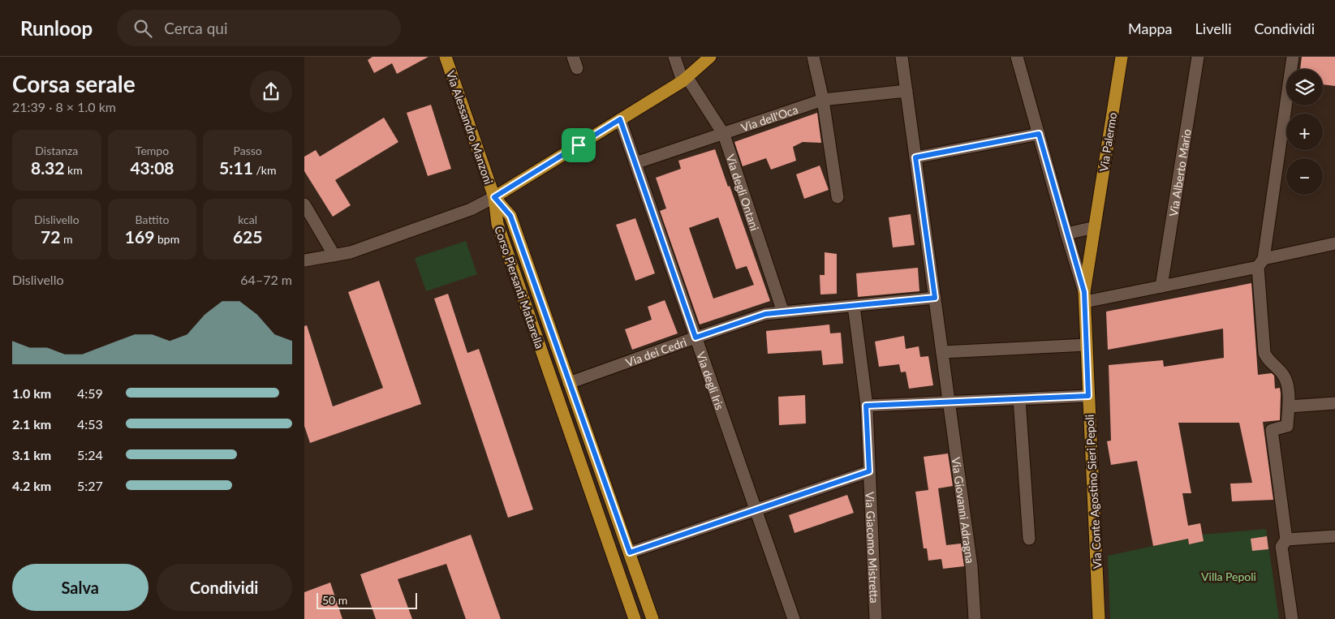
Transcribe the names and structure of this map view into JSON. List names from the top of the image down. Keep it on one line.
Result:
{"streets":{"main road":["Via Alessandro Manzoni","Via Palermo","Corso Piersanti Mattarella","Via Conte Agostino Sieri Pepoli"],"street":["Via dell'Oca","Via Alberto Mario","Via degli Ontani","Via dei Cedri","Via degli Iris","Via Giovanni Adragna","Via Giacomo Mistretta"]},"crossings":[["Via dell'Oca","Via degli Ontani"],["Via dell'Oca","Via degli Iris"],["Via dell'Oca","Via Giovanni Adragna"],["Via Alessandro Manzoni","Corso Piersanti Mattarella"],["Via Palermo","Via Conte Agostino Sieri Pepoli"],["Via degli Ontani","Via dei Cedri"],["Corso Piersanti Mattarella","Via dei Cedri"],["Via dei Cedri","Via degli Iris"],["Via dei Cedri","Via Giovanni Adragna"],["Via dei Cedri","Via Giacomo Mistretta"]],"parks":["Villa Pepoli"],"scale_bar":"50 m","page":{"header":"Runloop","search":"Cerca qui","nav":["Mappa","Livelli","Condividi"],"heading":["Corsa serale","21:39 · 8 × 1.0 km"],"map_buttons":["+","−"],"stats":[["Distanza","8.32 km"],["Tempo","43:08"],["Passo","5:11 /km"],["Dislivello","72 m"],["Battito","169 bpm"],["kcal","625"]],"chart":["Dislivello","64–72 m"],"list":[{"name":"1.0 km","note":"4:59"},{"name":"2.1 km","note":"4:53"},{"name":"3.1 km","note":"5:24"},{"name":"4.2 km","note":"5:27"}],"buttons":["Salva","Condividi"],"scale":"50 m"}}
